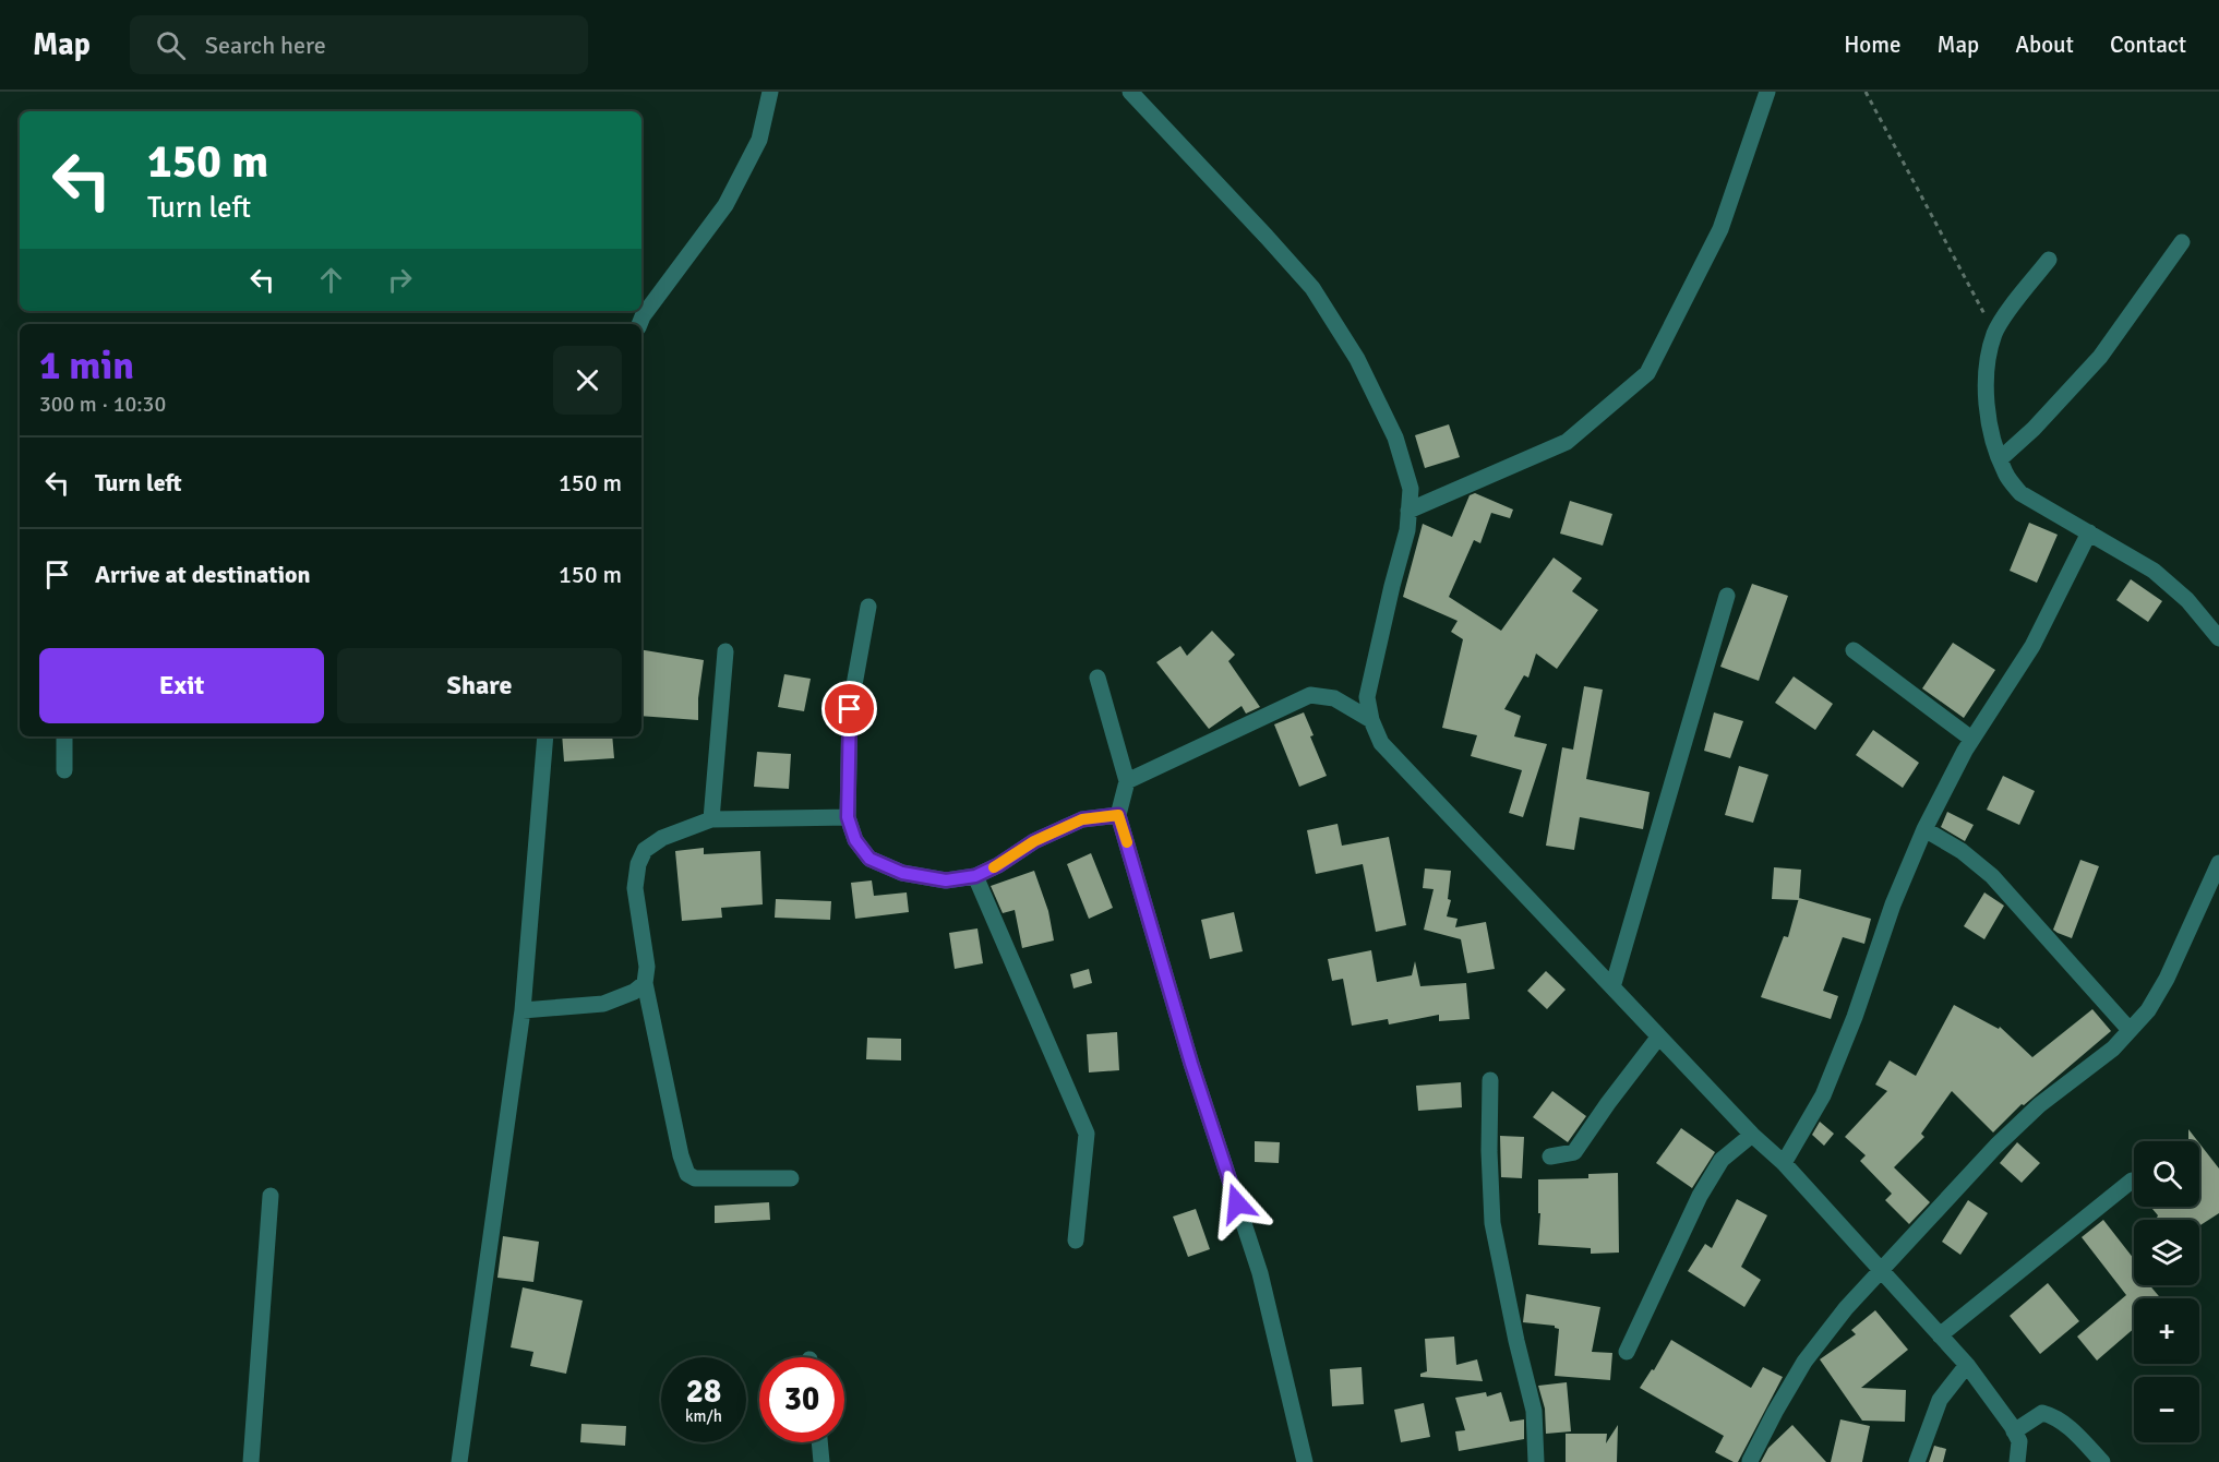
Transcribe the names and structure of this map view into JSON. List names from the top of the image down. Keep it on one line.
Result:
{"page":{"header":"Map","search":"Search here","nav":["Home","Map","About","Contact"],"turn":["150 m","Turn left"],"heading":["1 min","300 m · 10:30"],"list":[{"name":"Turn left","value":"150 m"},{"name":"Arrive at destination","value":"150 m"}],"buttons":["Exit","Share"],"map_buttons":["+","−"],"speed":"28 km/h","limit":"30"}}
